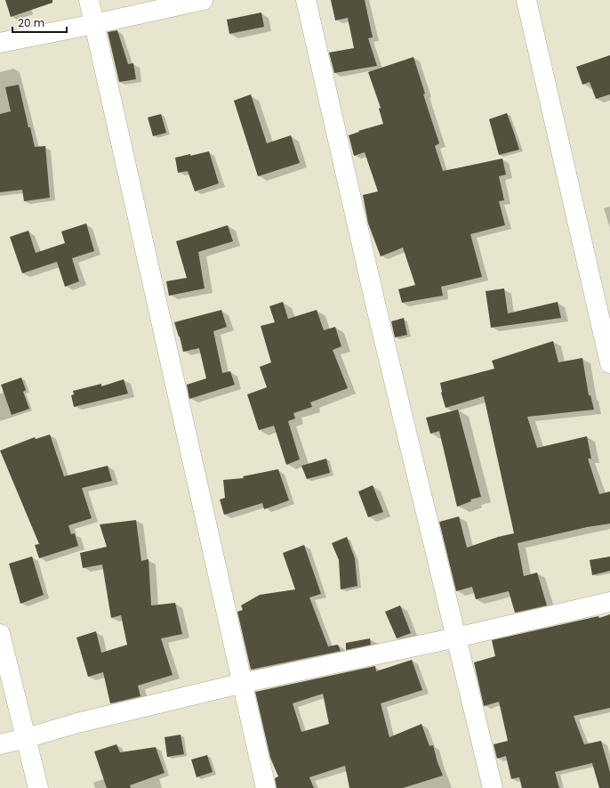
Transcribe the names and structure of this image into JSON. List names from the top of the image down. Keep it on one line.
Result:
{"scale_bar":"20 m"}
